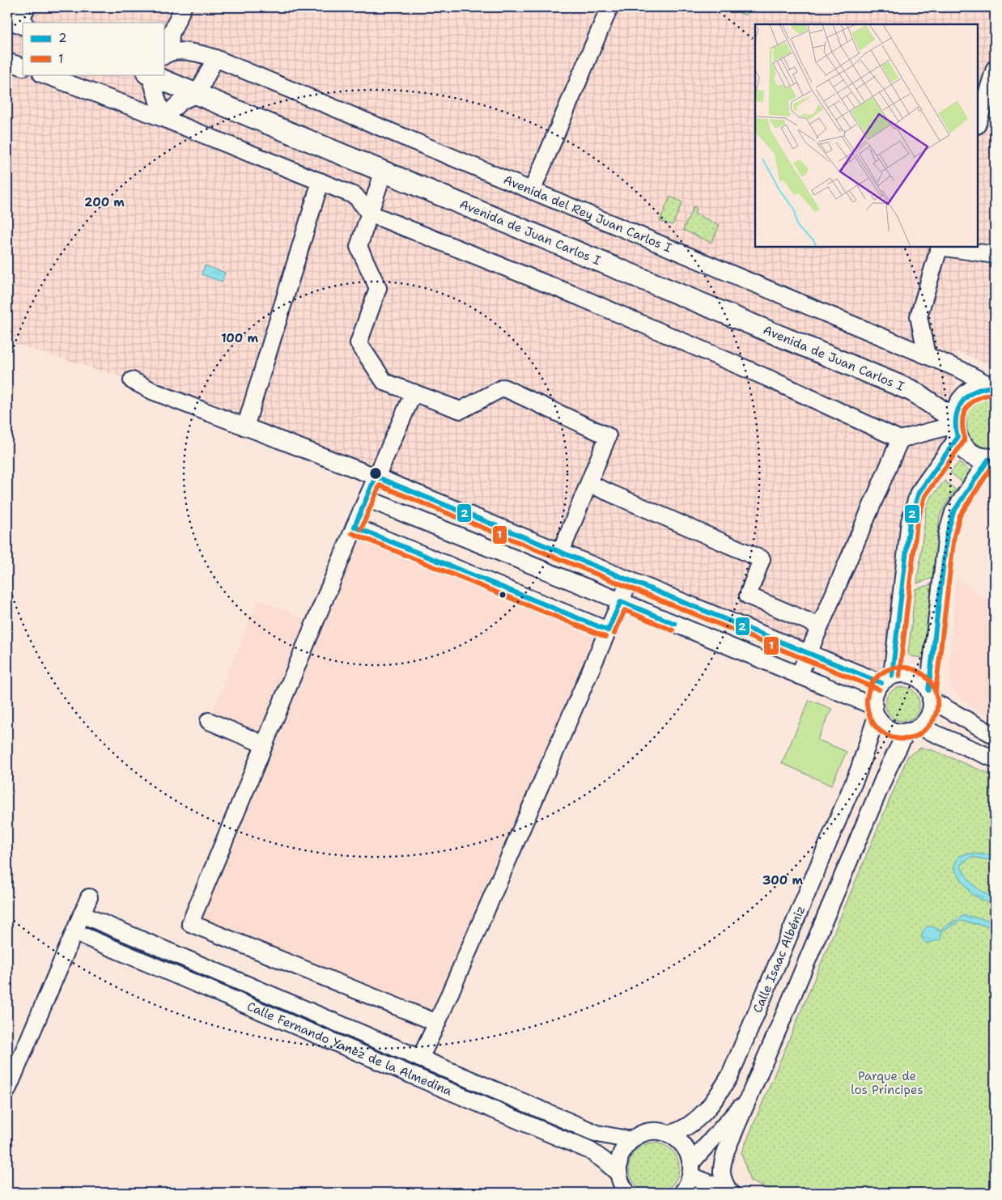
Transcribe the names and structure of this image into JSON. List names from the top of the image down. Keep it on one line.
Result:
{"streets":{"main road":["Avenida de Juan Carlos I"],"street":["Avenida del Rey Juan Carlos I","Calle Isaac Albéniz","Calle Fernando Yanez de la Almedina"]},"parks":["Parque de los Príncipes"],"lines":["transit line 2","transit line 1"],"legend":["2","1"],"rings":["200 m","100 m","300 m"]}
